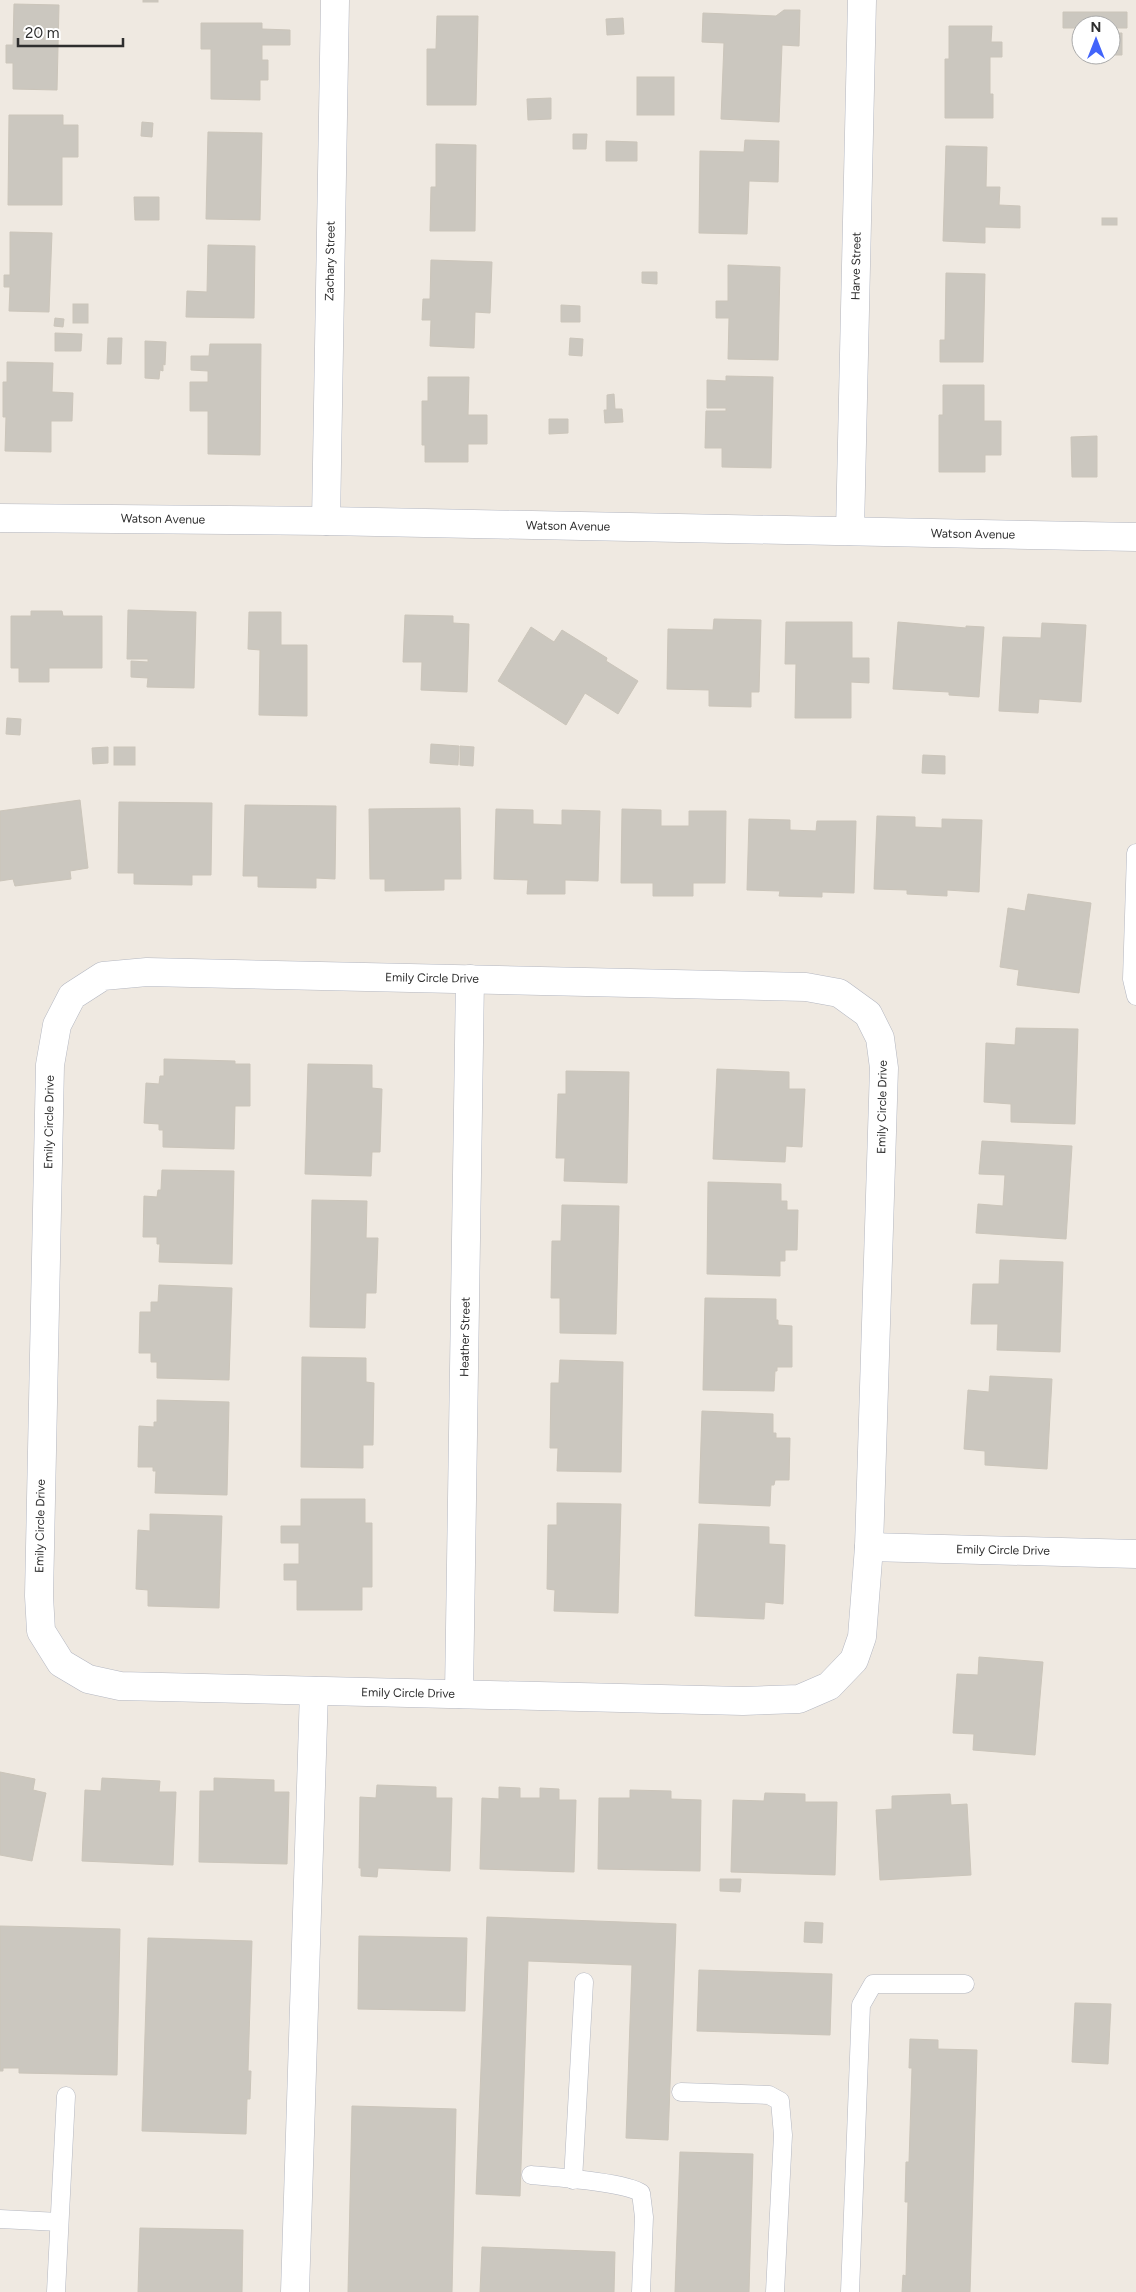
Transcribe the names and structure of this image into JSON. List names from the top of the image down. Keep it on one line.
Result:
{"streets":{"street":["Zachary Street","Harve Street","Watson Avenue","Emily Circle Drive","Heather Street"]},"crossings":[["Zachary Street","Watson Avenue"],["Harve Street","Watson Avenue"],["Emily Circle Drive","Heather Street"]],"scale_bar":"20 m","north":"top"}
